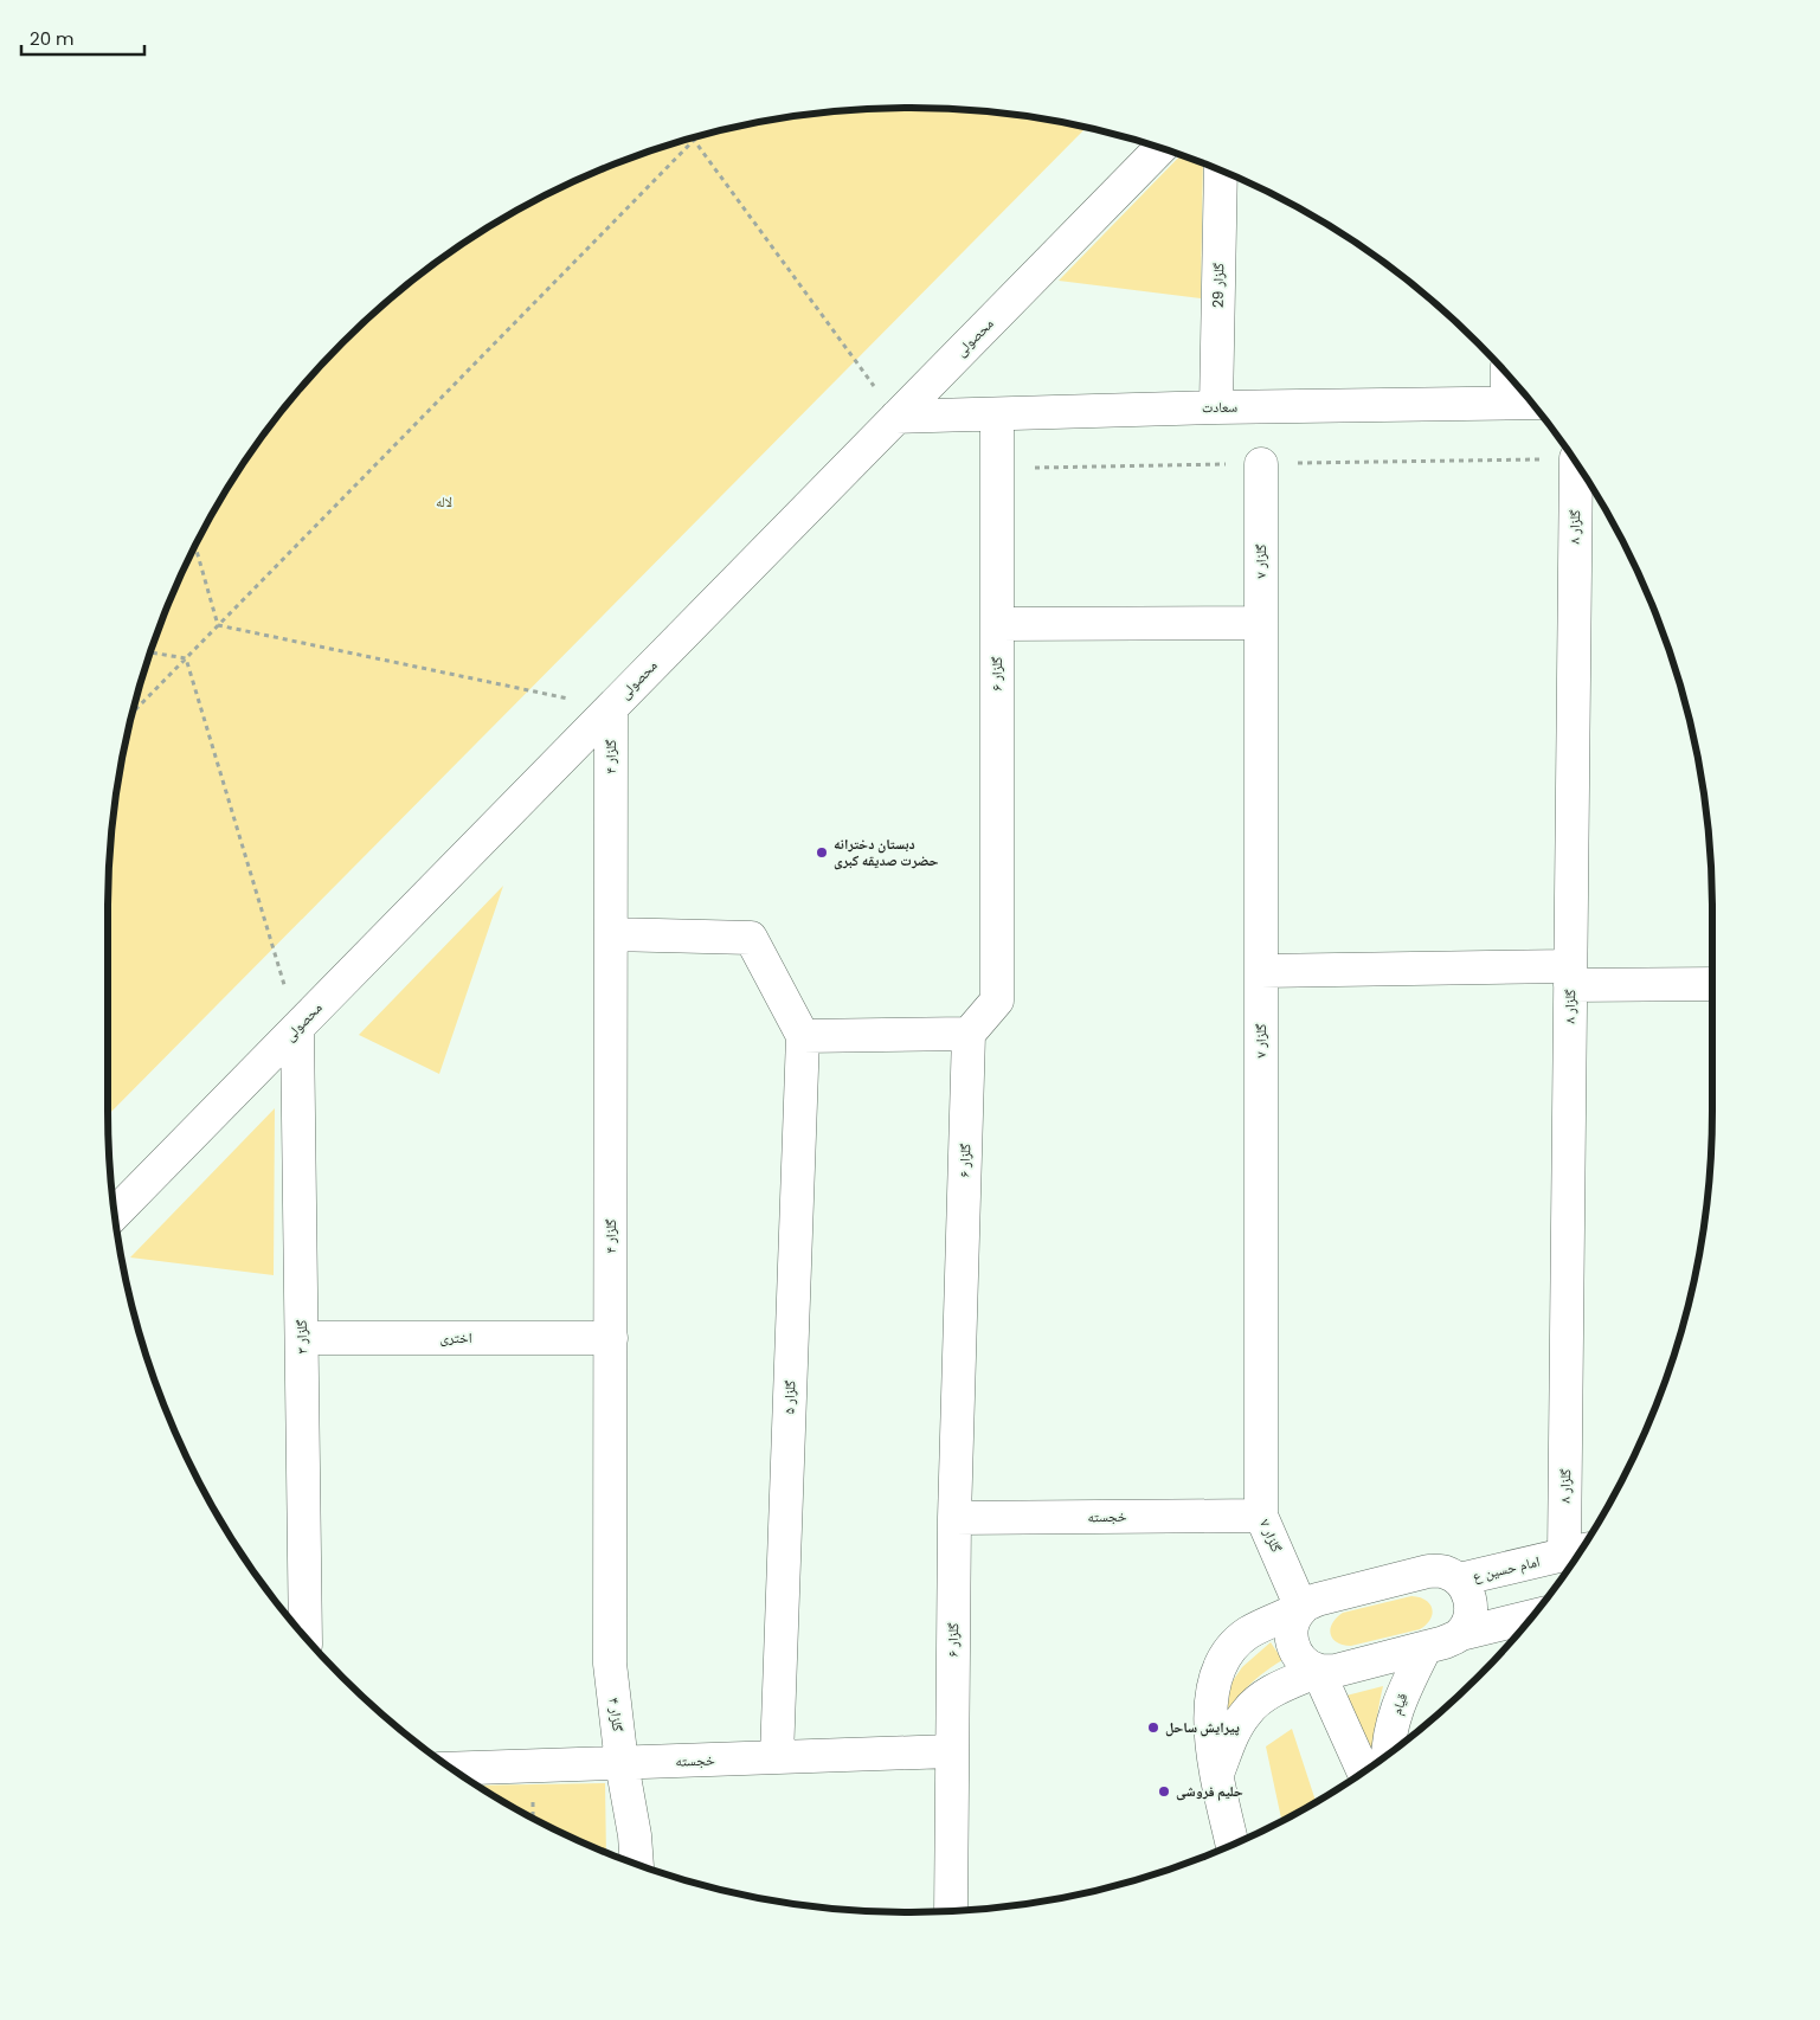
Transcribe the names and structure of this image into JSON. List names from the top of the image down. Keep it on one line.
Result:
{"streets":{"street":["گلزار 29","محصولی","سعادت","گلزار ۸","گلزار ۷","گلزار ۶","گلزار ۴","گلزار ۳","اختری","گلزار ۵","خجسته","امام حسین ع","قیام"]},"crossings":[["گلزار 29","سعادت"],["محصولی","سعادت"],["محصولی","گلزار ۴"],["محصولی","گلزار ۳"],["سعادت","گلزار ۶"],["گلزار ۸","امام حسین ع"],["گلزار ۷","خجسته"],["گلزار ۶","خجسته"],["گلزار ۴","اختری"],["گلزار ۴","خجسته"],["گلزار ۳","اختری"],["گلزار ۵","خجسته"]],"parks":["لاله"],"places":["دبستان دخترانه حضرت صدیقه کبری","پیرایش ساحل","حلیم فروشی"],"scale_bar":"20 m"}
